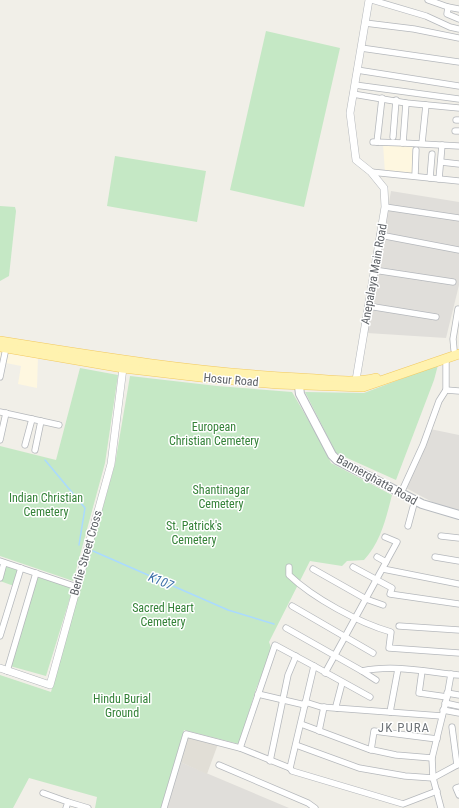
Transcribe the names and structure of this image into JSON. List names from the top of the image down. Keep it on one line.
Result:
{"streets":{"main road":["Hosur Road","Bannerghatta Road"],"street":["Anepalaya Main Road","Berlie Street Cross"]},"crossings":[["Anepalaya Main Road","Hosur Road"],["Hosur Road","Bannerghatta Road"],["Hosur Road","Berlie Street Cross"]],"districts":["JK PURA"],"water":["K107"],"parks":["European Christian Cemetery","Shantinagar Cemetery","Indian Christian Cemetery","St. Patrick's Cemetery","Sacred Heart Cemetery","Hindu Burial Ground"]}
